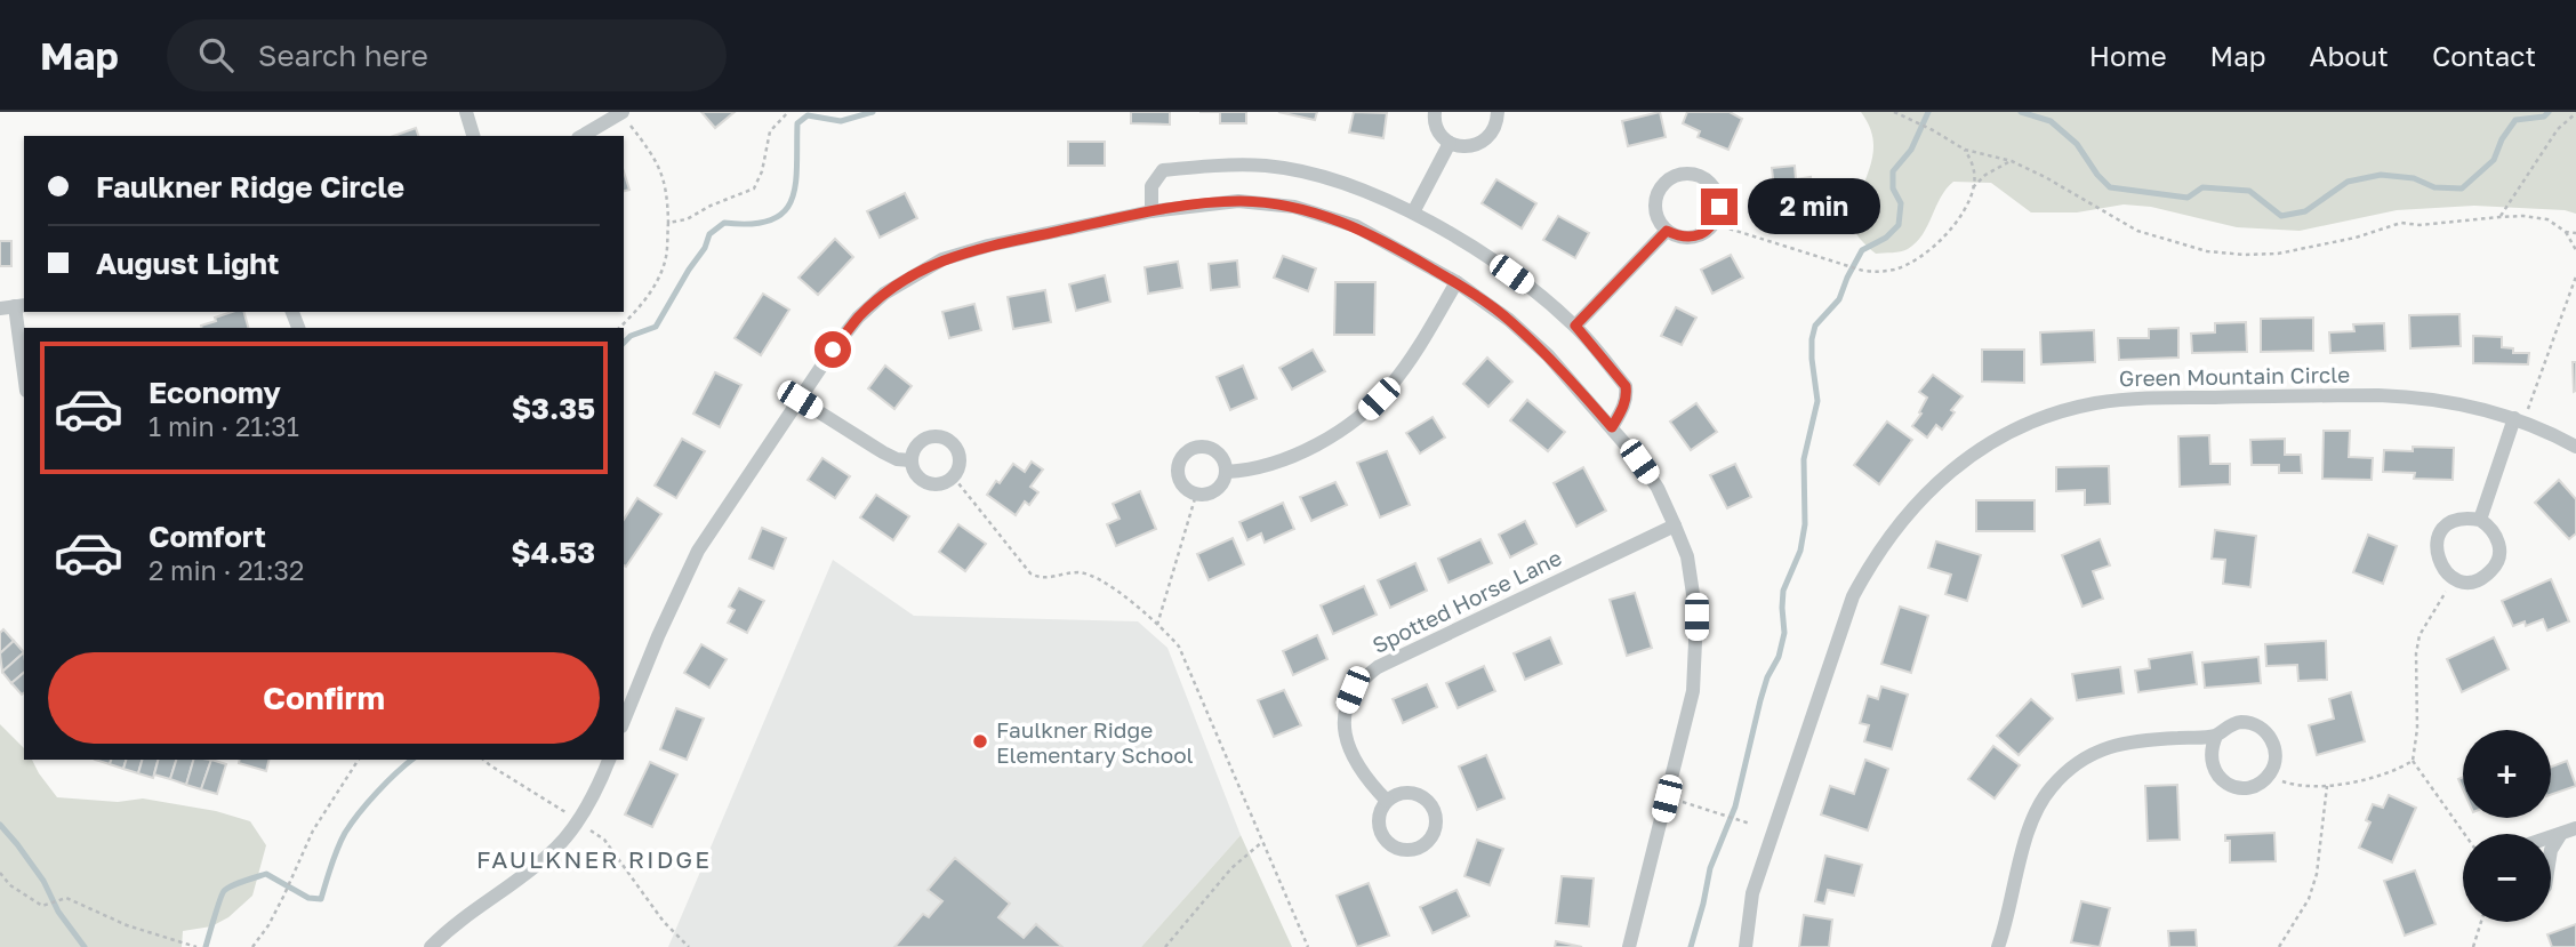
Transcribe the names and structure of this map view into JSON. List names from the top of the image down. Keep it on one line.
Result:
{"streets":{"street":["Green Mountain Circle","Spotted Horse Lane"]},"districts":["FAULKNER RIDGE"],"places":["Faulkner Ridge Elementary School"],"page":{"header":"Map","search":"Search here","nav":["Home","Map","About","Contact"],"banner":["Faulkner Ridge Circle","August Light"],"bubble":"2 min","list":[{"name":"Economy","note":"1 min · 21:31","value":"$3.35"},{"name":"Comfort","note":"2 min · 21:32","value":"$4.53"}],"buttons":"Confirm","map_buttons":["+","−"]}}
